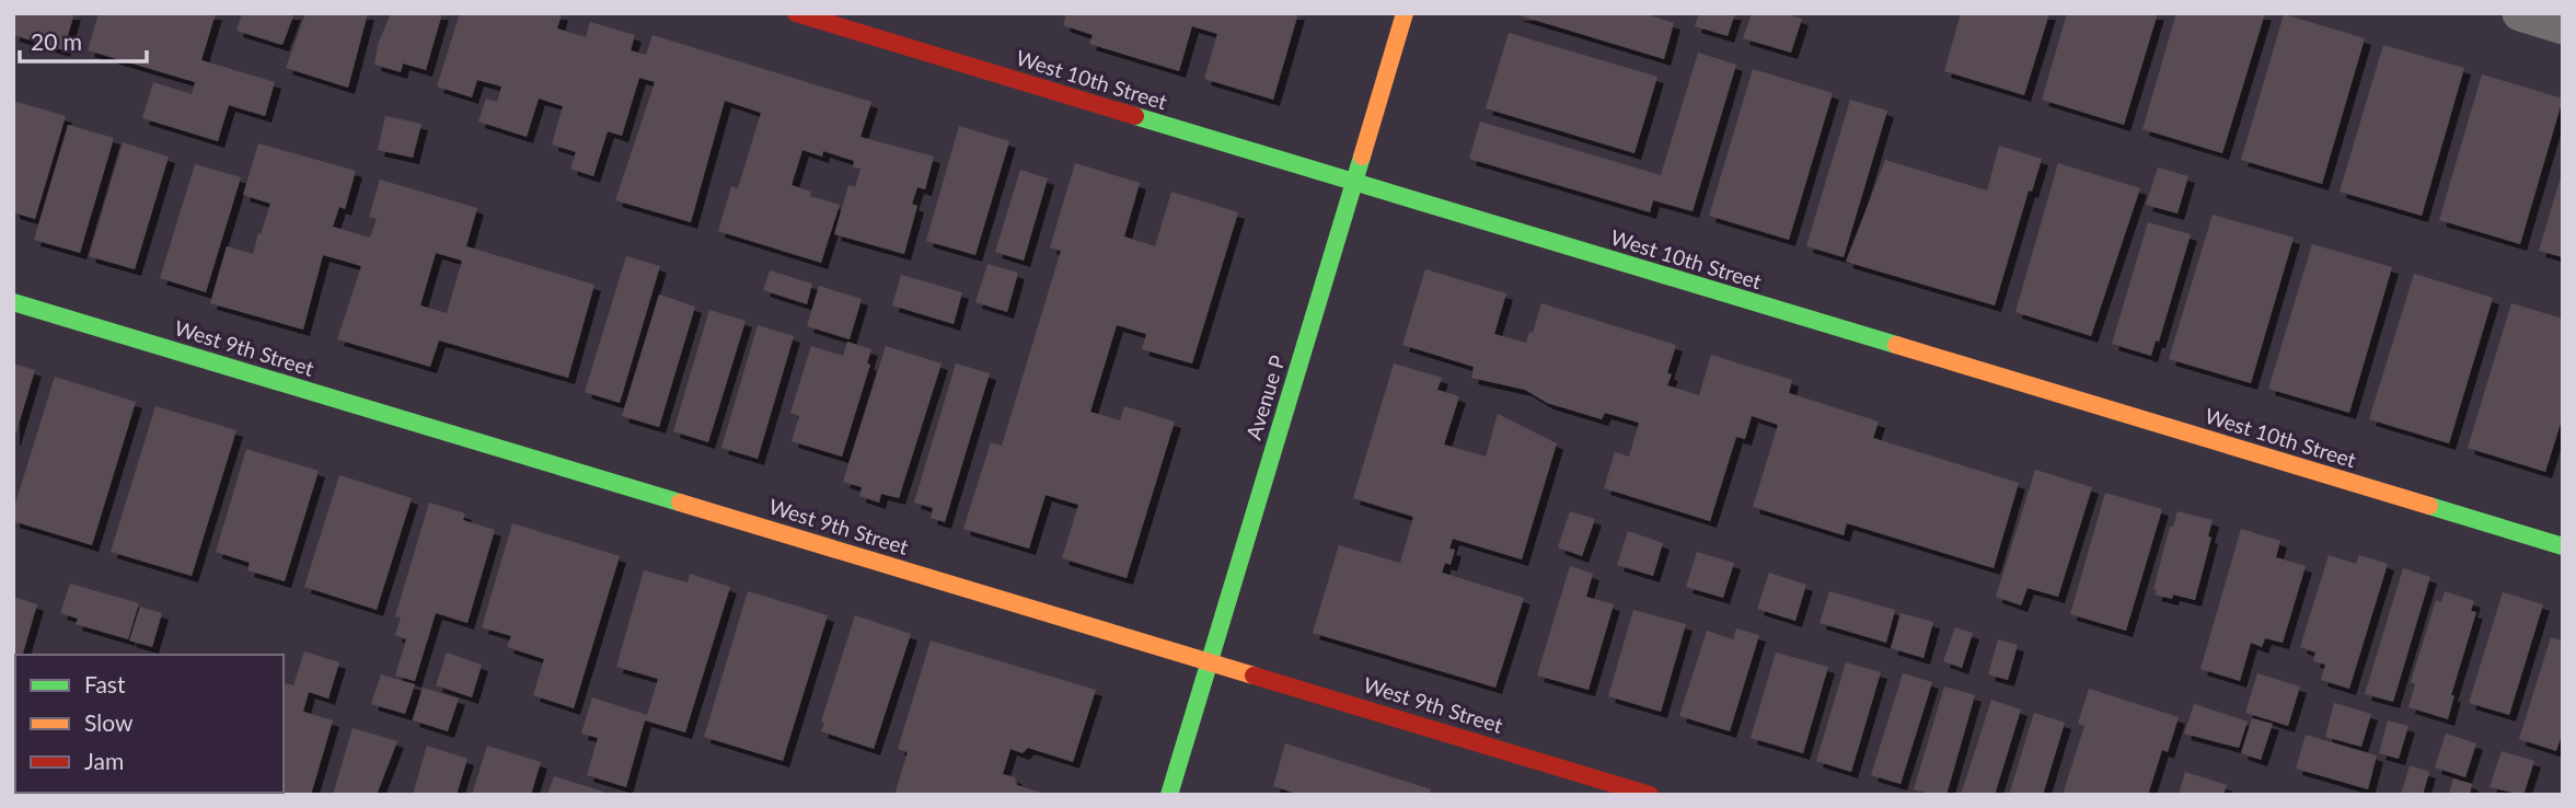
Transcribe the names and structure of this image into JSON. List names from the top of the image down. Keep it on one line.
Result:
{"streets":{"street":["West 10th Street","West 9th Street","Avenue P"]},"crossings":[["West 10th Street","Avenue P"],["West 9th Street","Avenue P"]],"legend":["Fast","Slow","Jam"],"scale_bar":"20 m"}
